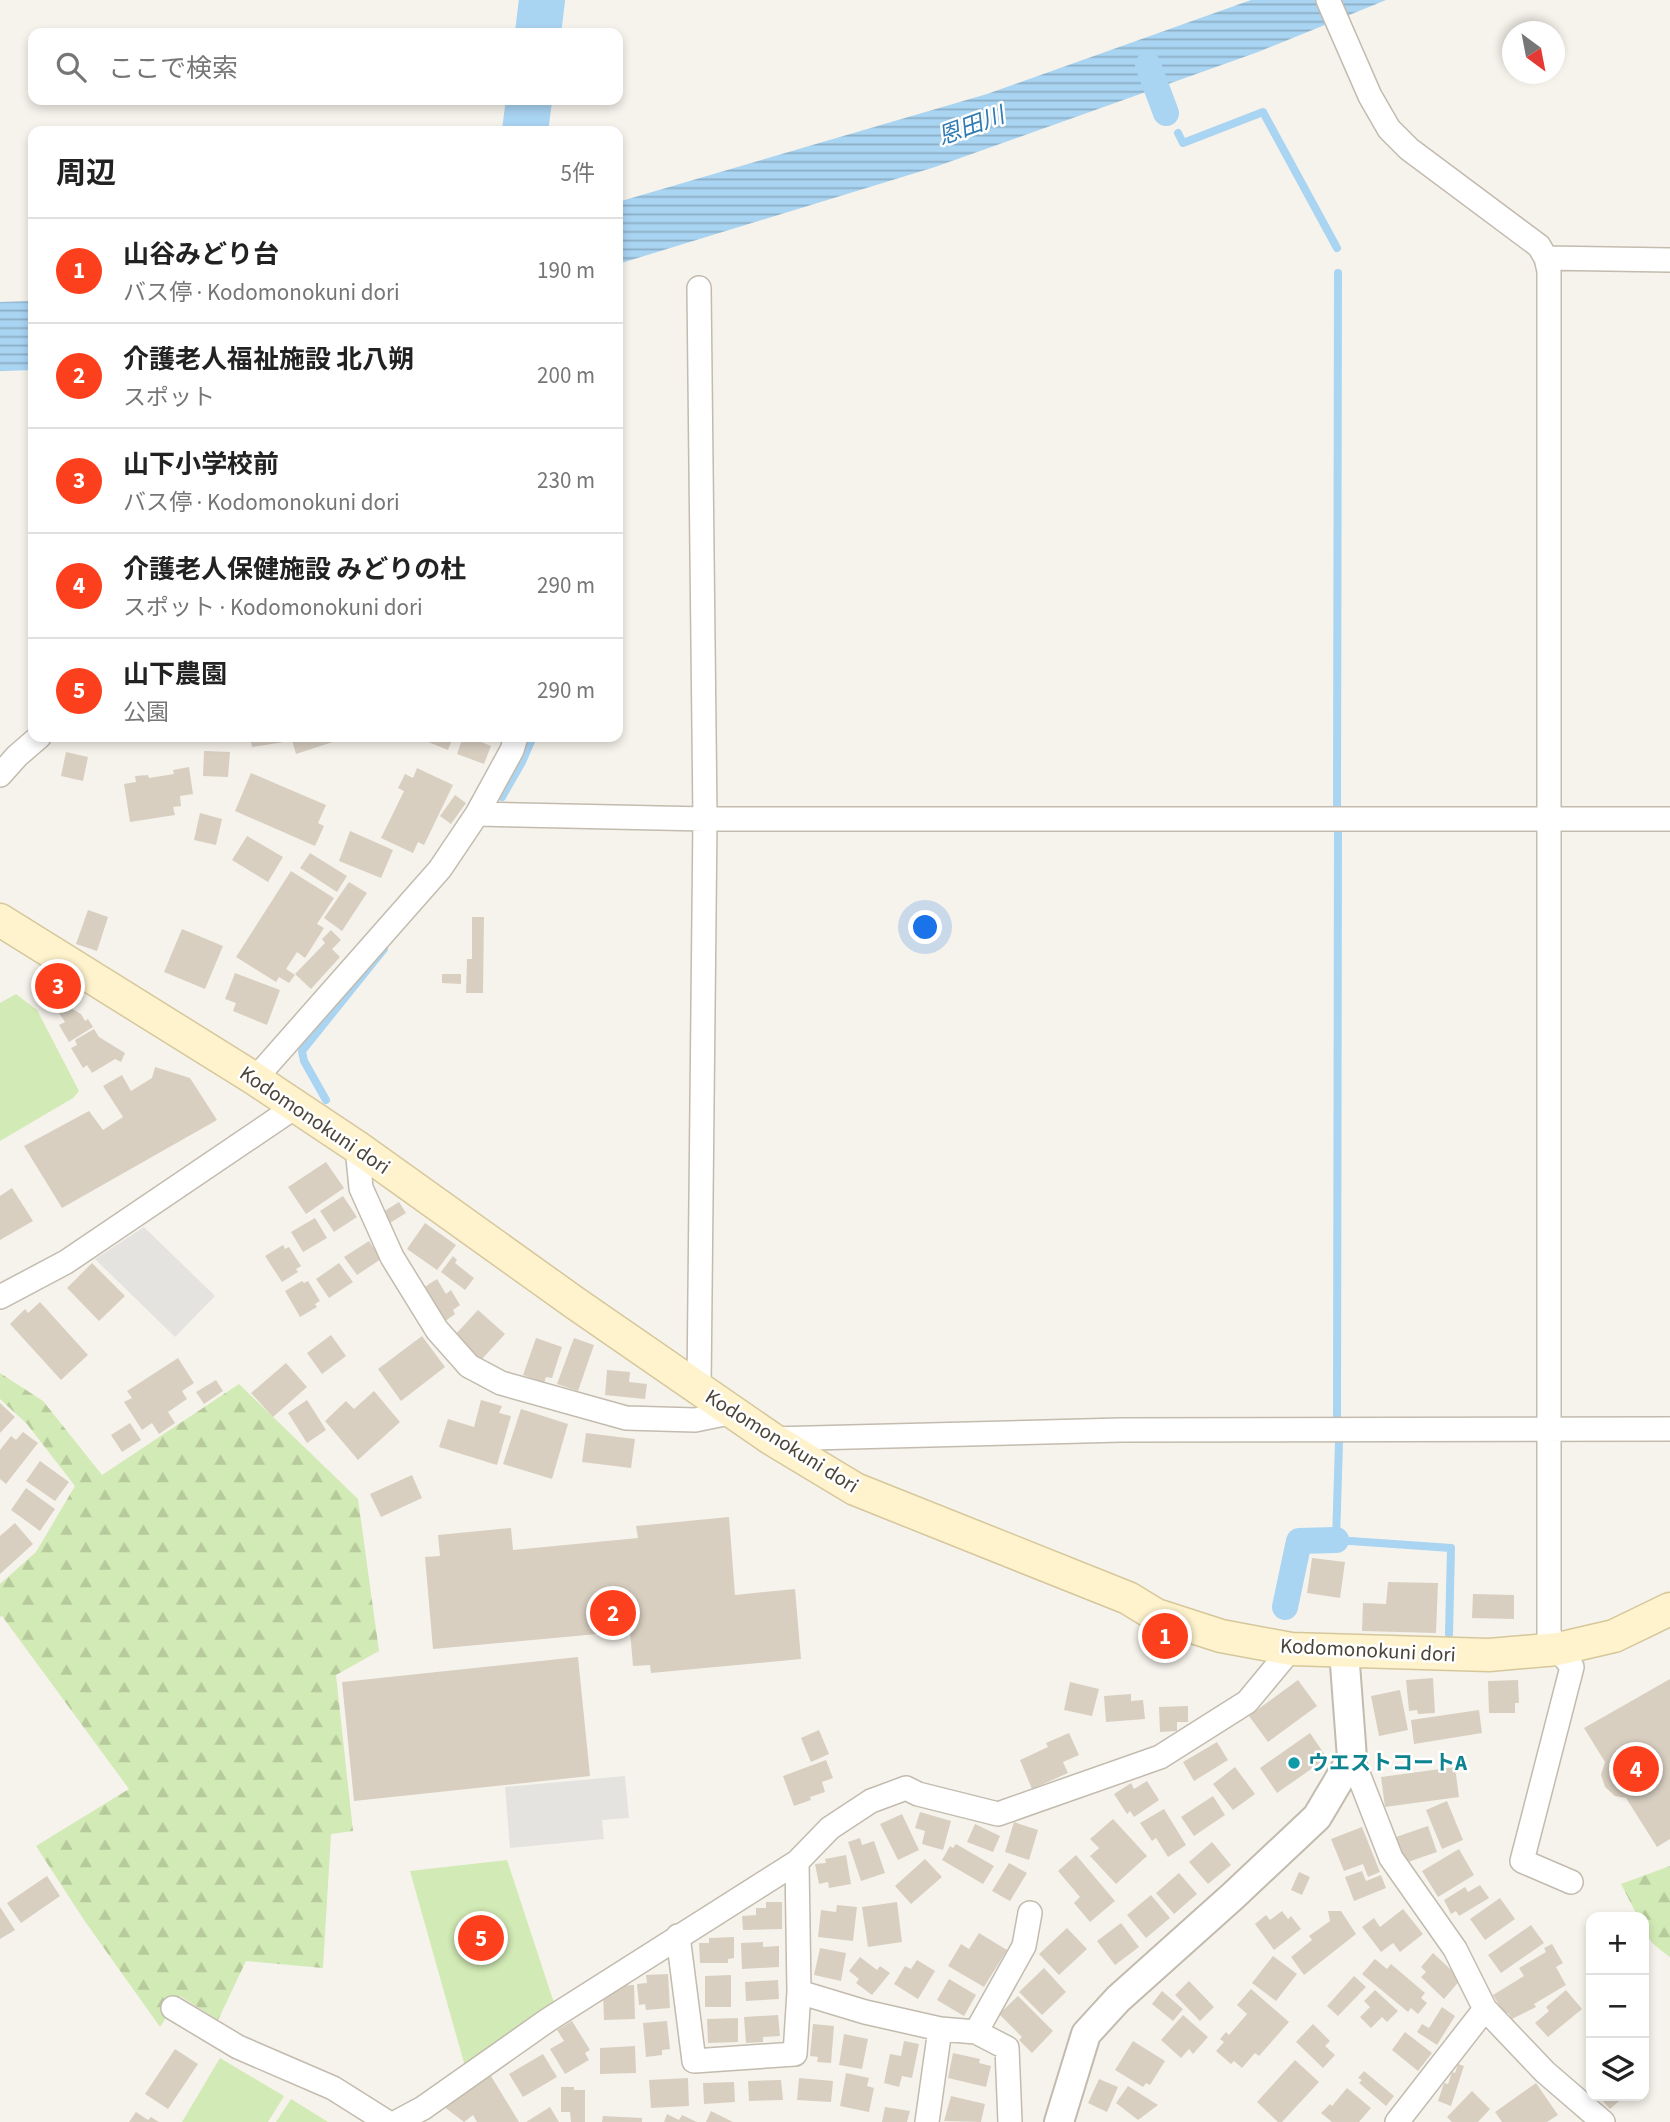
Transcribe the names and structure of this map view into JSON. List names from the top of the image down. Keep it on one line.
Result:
{"streets":{"main road":["Kodomonokuni dori"]},"water":["恩田川"],"places":["ウエストコートA"],"north":"bottom right","page":{"search":"ここで検索","heading":["周辺","5件"],"list":[{"mark":"1","name":"山谷みどり台","note":"バス停 · Kodomonokuni dori","value":"190 m"},{"mark":"2","name":"介護老人福祉施設 北八朔","note":"スポット","value":"200 m"},{"mark":"3","name":"山下小学校前","note":"バス停 · Kodomonokuni dori","value":"230 m"},{"mark":"4","name":"介護老人保健施設 みどりの杜","note":"スポット · Kodomonokuni dori","value":"290 m"},{"mark":"5","name":"山下農園","note":"公園","value":"290 m"}],"pins":["3","2","1","4","5"],"map_buttons":["+","−"]}}
